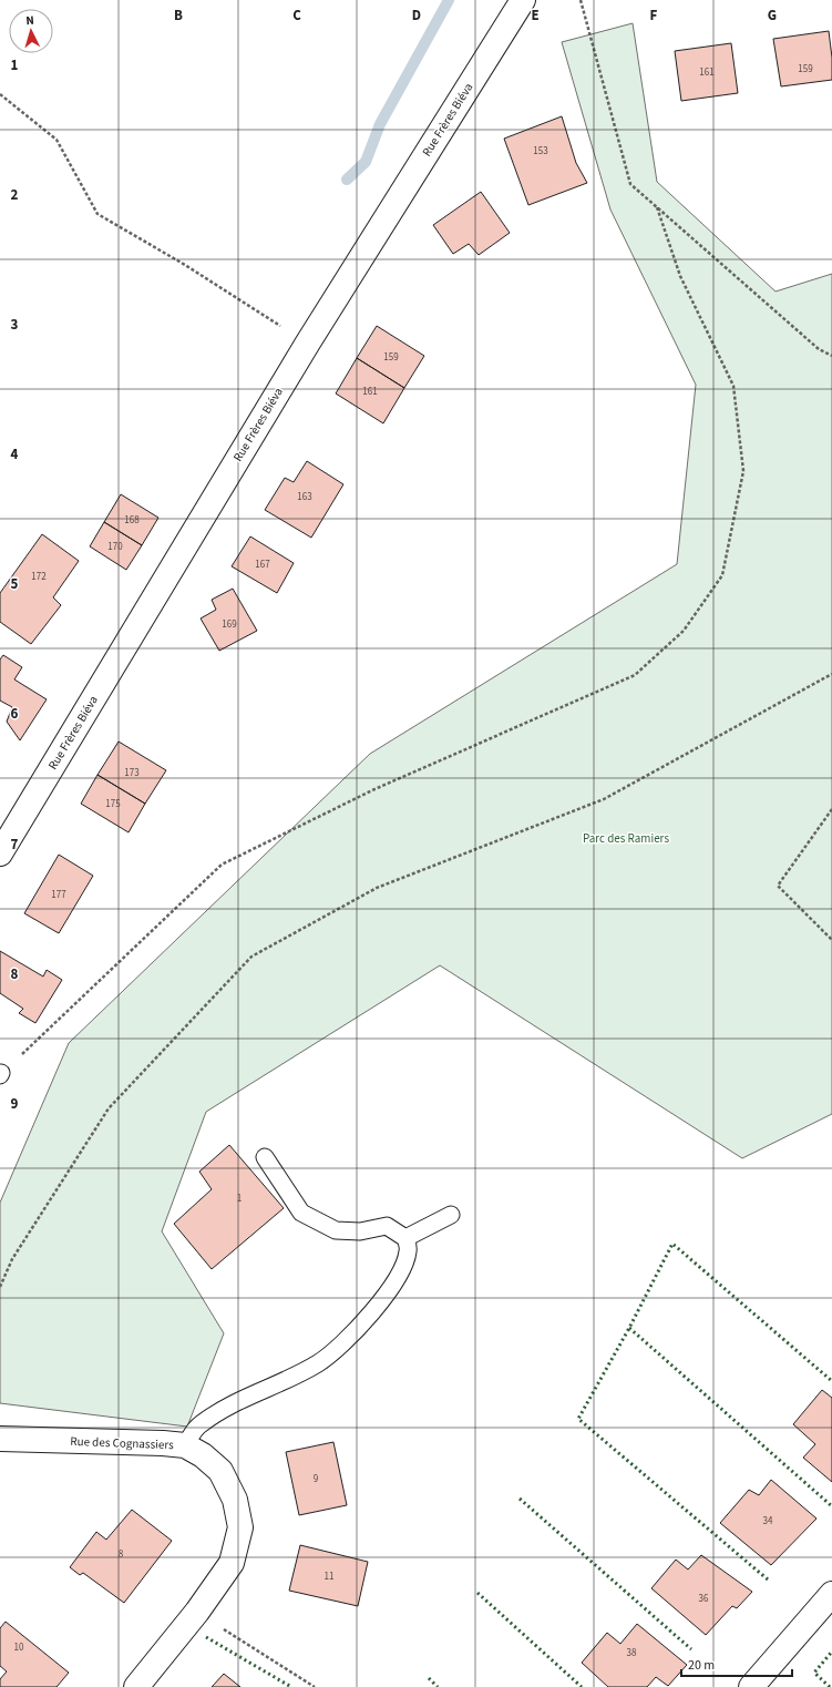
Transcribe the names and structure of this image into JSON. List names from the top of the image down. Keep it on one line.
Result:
{"streets":{"street":["Rue Frères Biéva","Rue des Cognassiers"]},"parks":["Parc des Ramiers"],"house_numbers":["159","161","153","159","161","163","168","170","167","172","169","173","175","177","1","9","34","8","11","36","10","38"],"scale_bar":"20 m","north":"top","grid":{"columns":["B","C","D","E","F","G"],"rows":["1","2","3","4","5","6","7","8","9"]}}
